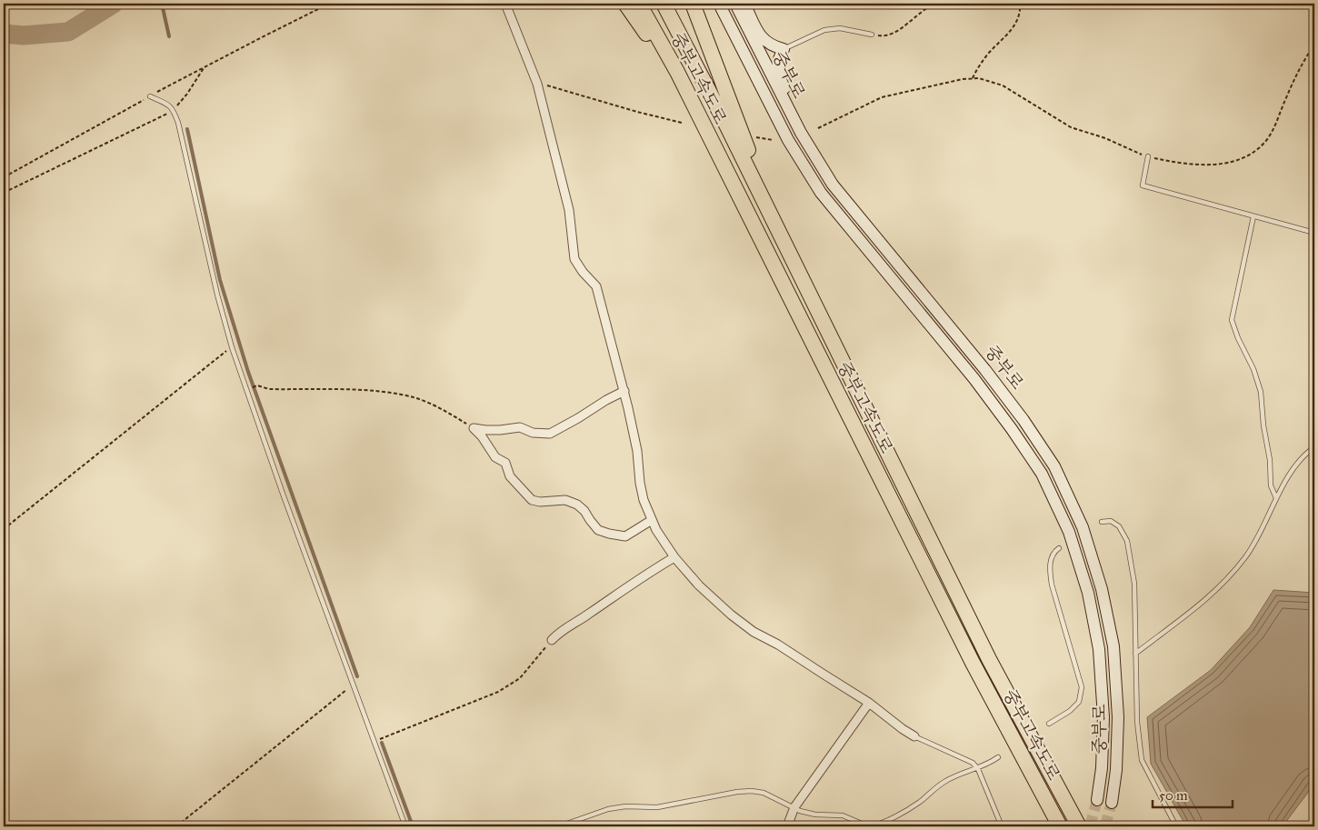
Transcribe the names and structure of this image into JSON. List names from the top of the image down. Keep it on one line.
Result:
{"streets":{"highway":["중부고속도로"],"main road":["중부로"]},"scale_bar":"50 m"}
